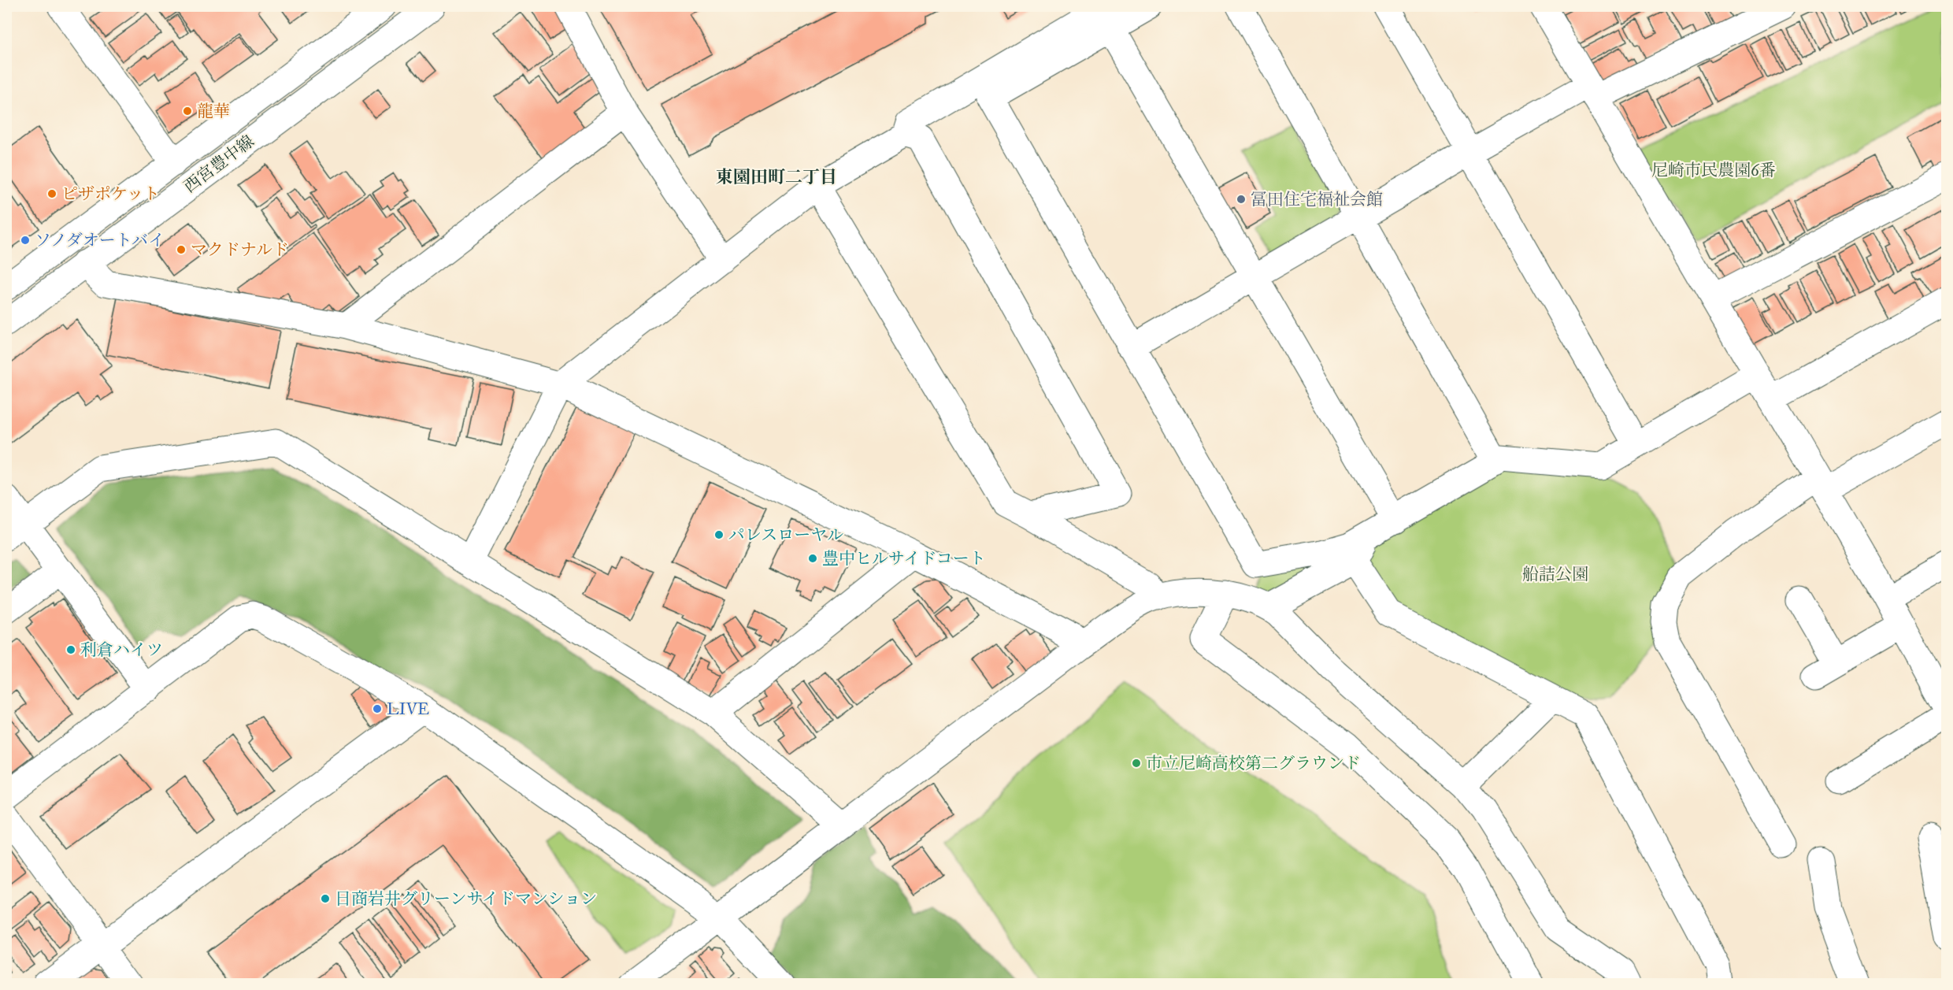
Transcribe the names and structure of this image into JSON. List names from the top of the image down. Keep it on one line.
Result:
{"streets":{"street":["西宮豊中線"]},"districts":["東園田町二丁目"],"parks":["尼崎市民農園6番","船詰公園"],"places":["龍華","ピザポケット","冨田住宅福祉会館","ソノダオートバイ","マクドナルド","パレスローヤル","豊中ヒルサイドコート","利倉ハイツ","LIVE","市立尼崎高校第二グラウンド","日商岩井グリーンサイドマンション"]}
